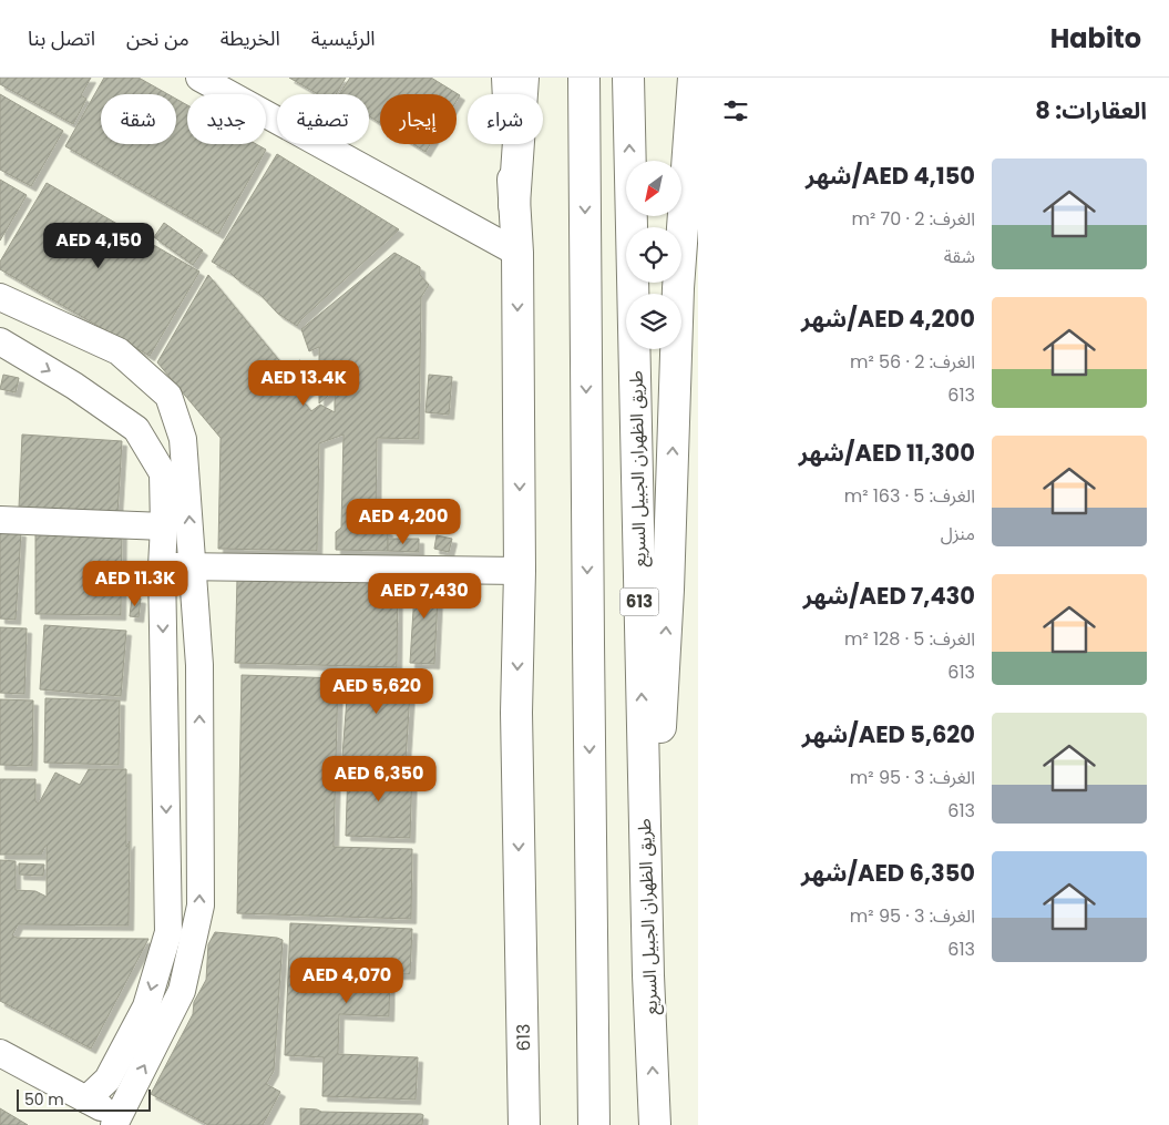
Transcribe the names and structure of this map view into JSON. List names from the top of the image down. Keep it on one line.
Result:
{"streets":{"main road":["طريق الظهران الجبيل السريع","613"]},"scale_bar":"50 m","north":"bottom left","page":{"header":"Habito","nav":["الرئيسية","الخريطة","من نحن","اتصل بنا"],"heading":"العقارات: 8","chip":["شراء","إيجار","تصفية","جديد","شقة"],"list":[{"name":"AED 4,150/شهر","note":"الغرف: 2 · 70 m² · شقة"},{"name":"AED 4,200/شهر","note":"الغرف: 2 · 56 m² · 613"},{"name":"AED 11,300/شهر","note":"الغرف: 5 · 163 m² · منزل"},{"name":"AED 7,430/شهر","note":"الغرف: 5 · 128 m² · 613"},{"name":"AED 5,620/شهر","note":"الغرف: 3 · 95 m² · 613"},{"name":"AED 6,350/شهر","note":"الغرف: 3 · 95 m² · 613"}],"price":["AED 4,150","AED 13.4K","AED 4,200","AED 11.3K","AED 7,430","AED 5,620","AED 6,350","AED 4,070"],"scale":"50 m"}}
